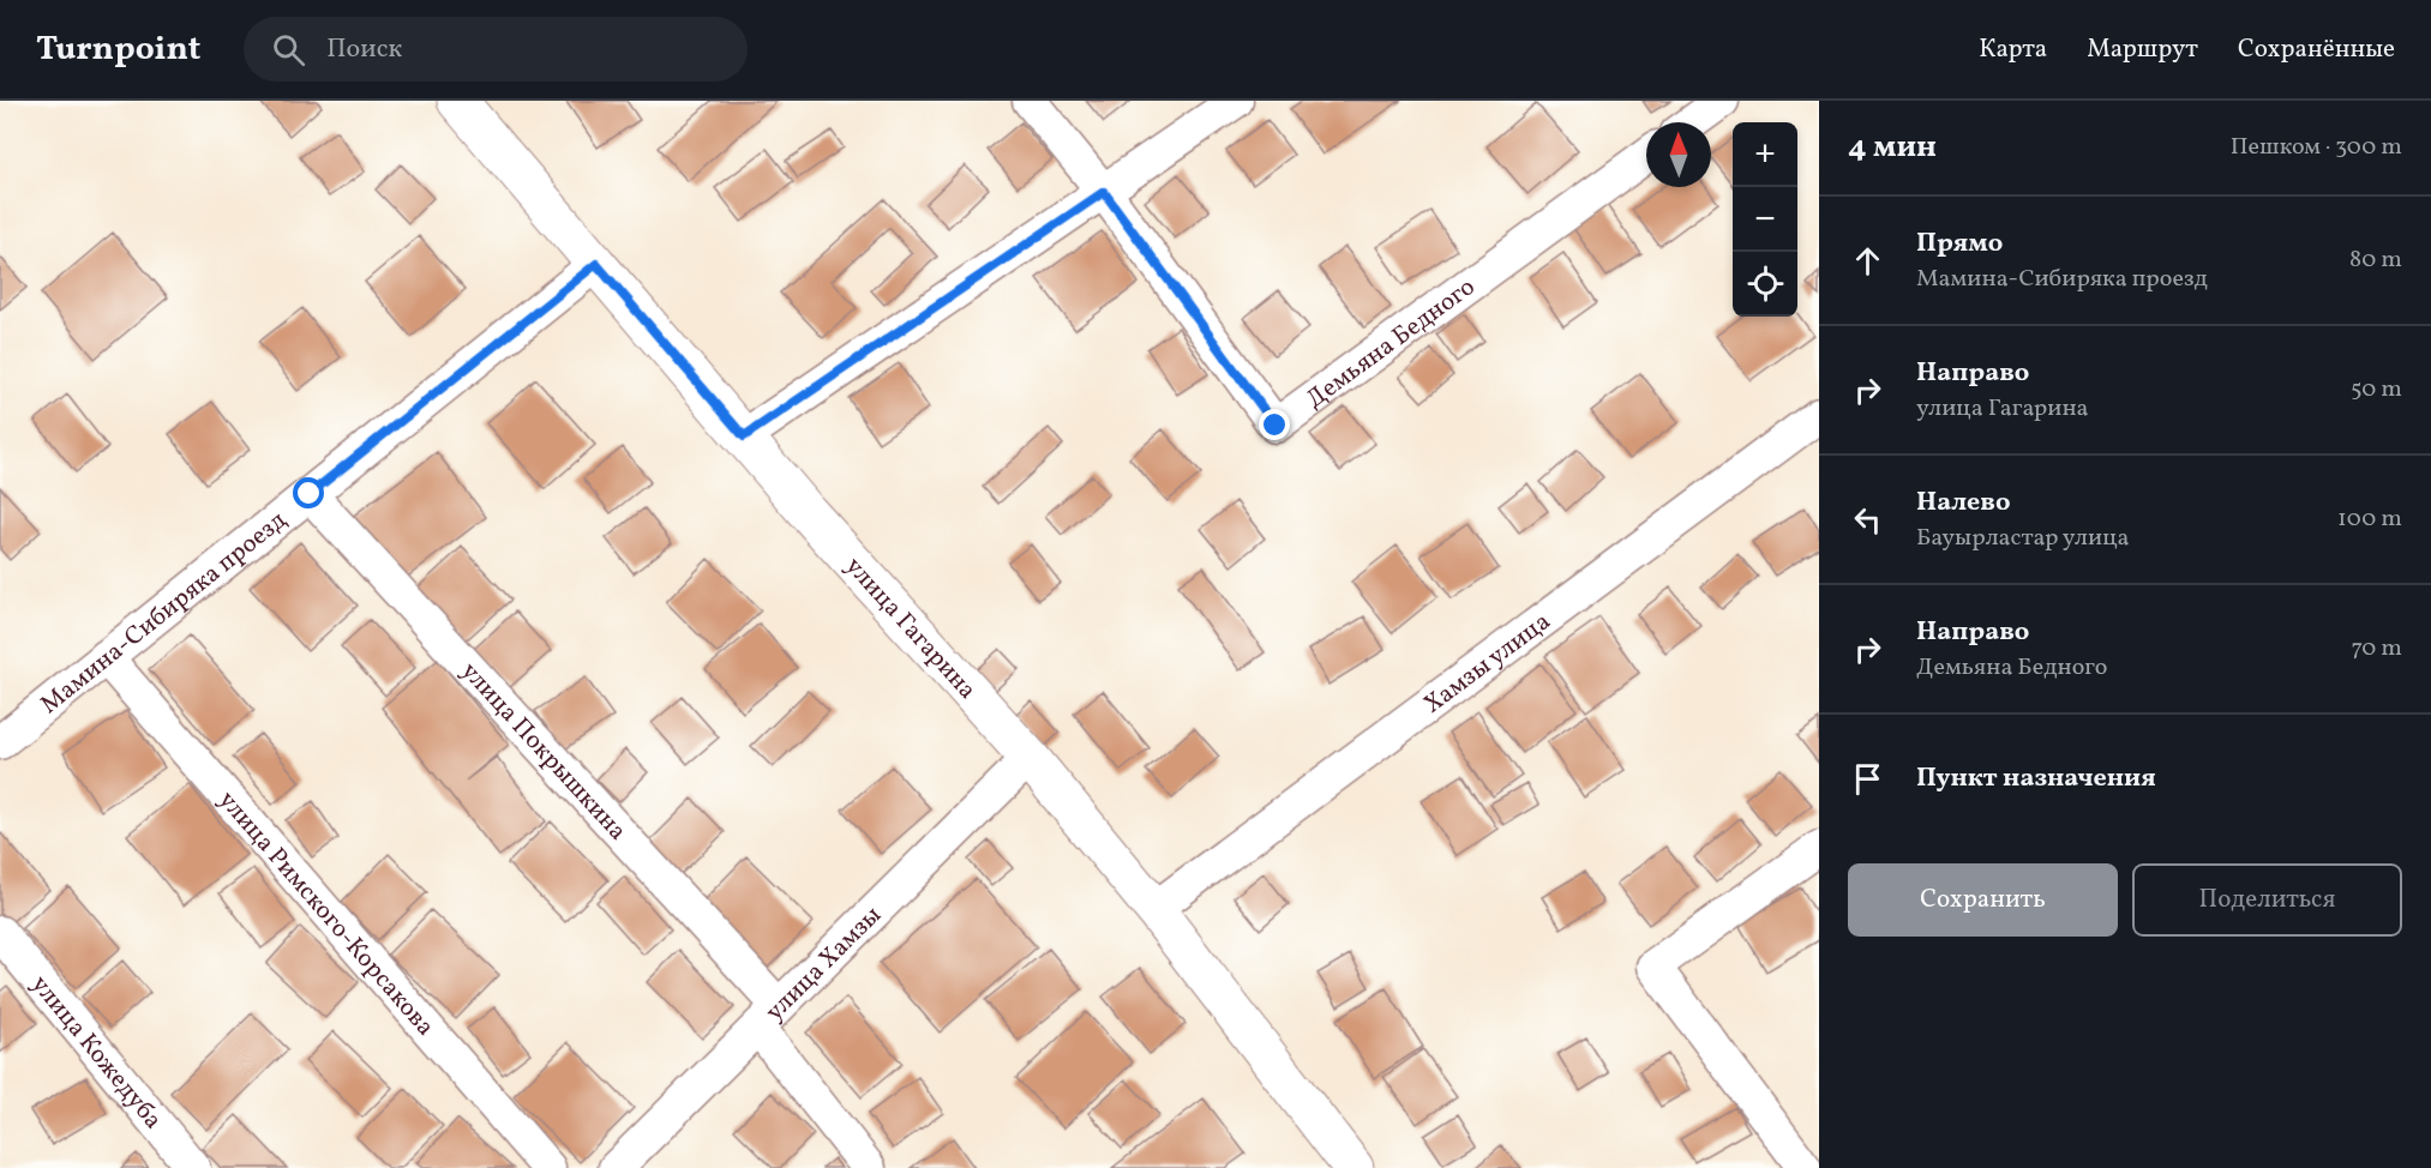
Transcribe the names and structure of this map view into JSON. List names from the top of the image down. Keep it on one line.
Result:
{"streets":{"main road":["улица Гагарина"],"street":["Демьяна Бедного","Мамина-Сибиряка проезд","Хамзы улица","улица Покрышкина","улица Римского-Корсакова","улица Хамзы","улица Кожедуба"]},"crossings":[["Мамина-Сибиряка проезд","улица Гагарина"],["Мамина-Сибиряка проезд","улица Покрышкина"],["Мамина-Сибиряка проезд","улица Римского-Корсакова"],["улица Гагарина","Хамзы улица"],["улица Гагарина","улица Хамзы"],["улица Покрышкина","улица Хамзы"]],"north":"top","page":{"header":"Turnpoint","search":"Поиск","nav":["Карта","Маршрут","Сохранённые"],"heading":["4 мин","Пешком · 300 m"],"map_buttons":["+","−"],"list":[["Прямо","Мамина-Сибиряка проезд","80 m"],["Направо","улица Гагарина","50 m"],["Налево","Бауырластар улица","100 m"],["Направо","Демьяна Бедного","70 m"],"Пункт назначения"],"buttons":["Сохранить","Поделиться"]}}
